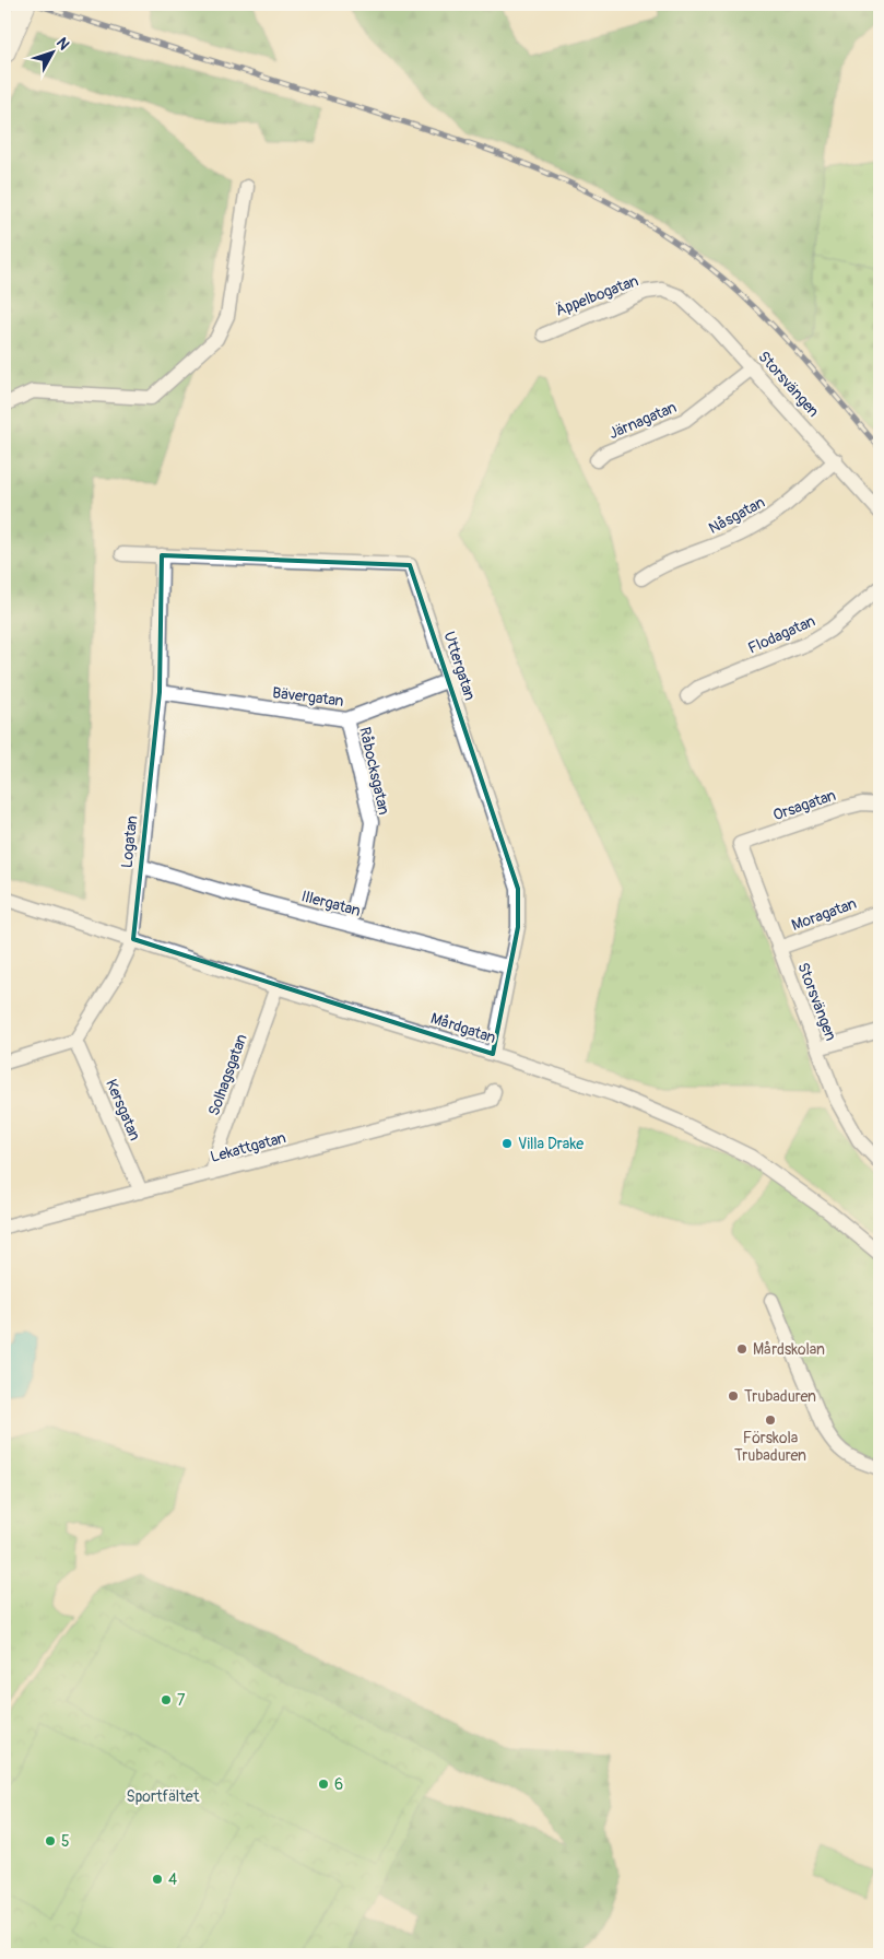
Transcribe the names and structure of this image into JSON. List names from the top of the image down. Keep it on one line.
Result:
{"streets":{"street":["Äppelbogatan","Storsvängen","Järnagatan","Nåsgatan","Flodagatan","Uttergatan","Bävergatan","Råbocksgatan","Orsagatan","Logatan","Illergatan","Moragatan","Mårdgatan","Solhagsgatan","Kersgatan","Lekattgatan"]},"crossings":[["Äppelbogatan","Storsvängen"],["Storsvängen","Järnagatan"],["Storsvängen","Nåsgatan"],["Storsvängen","Orsagatan"],["Storsvängen","Moragatan"],["Uttergatan","Bävergatan"],["Uttergatan","Logatan"],["Uttergatan","Illergatan"],["Uttergatan","Mårdgatan"],["Bävergatan","Råbocksgatan"],["Bävergatan","Logatan"],["Råbocksgatan","Illergatan"],["Logatan","Illergatan"],["Logatan","Mårdgatan"],["Logatan","Kersgatan"],["Mårdgatan","Solhagsgatan"],["Solhagsgatan","Lekattgatan"],["Kersgatan","Lekattgatan"]],"parks":["Sportfältet"],"places":["Villa Drake","Mårdskolan","Trubaduren","Förskola Trubaduren","7","6","5","4"],"north":"top right"}
